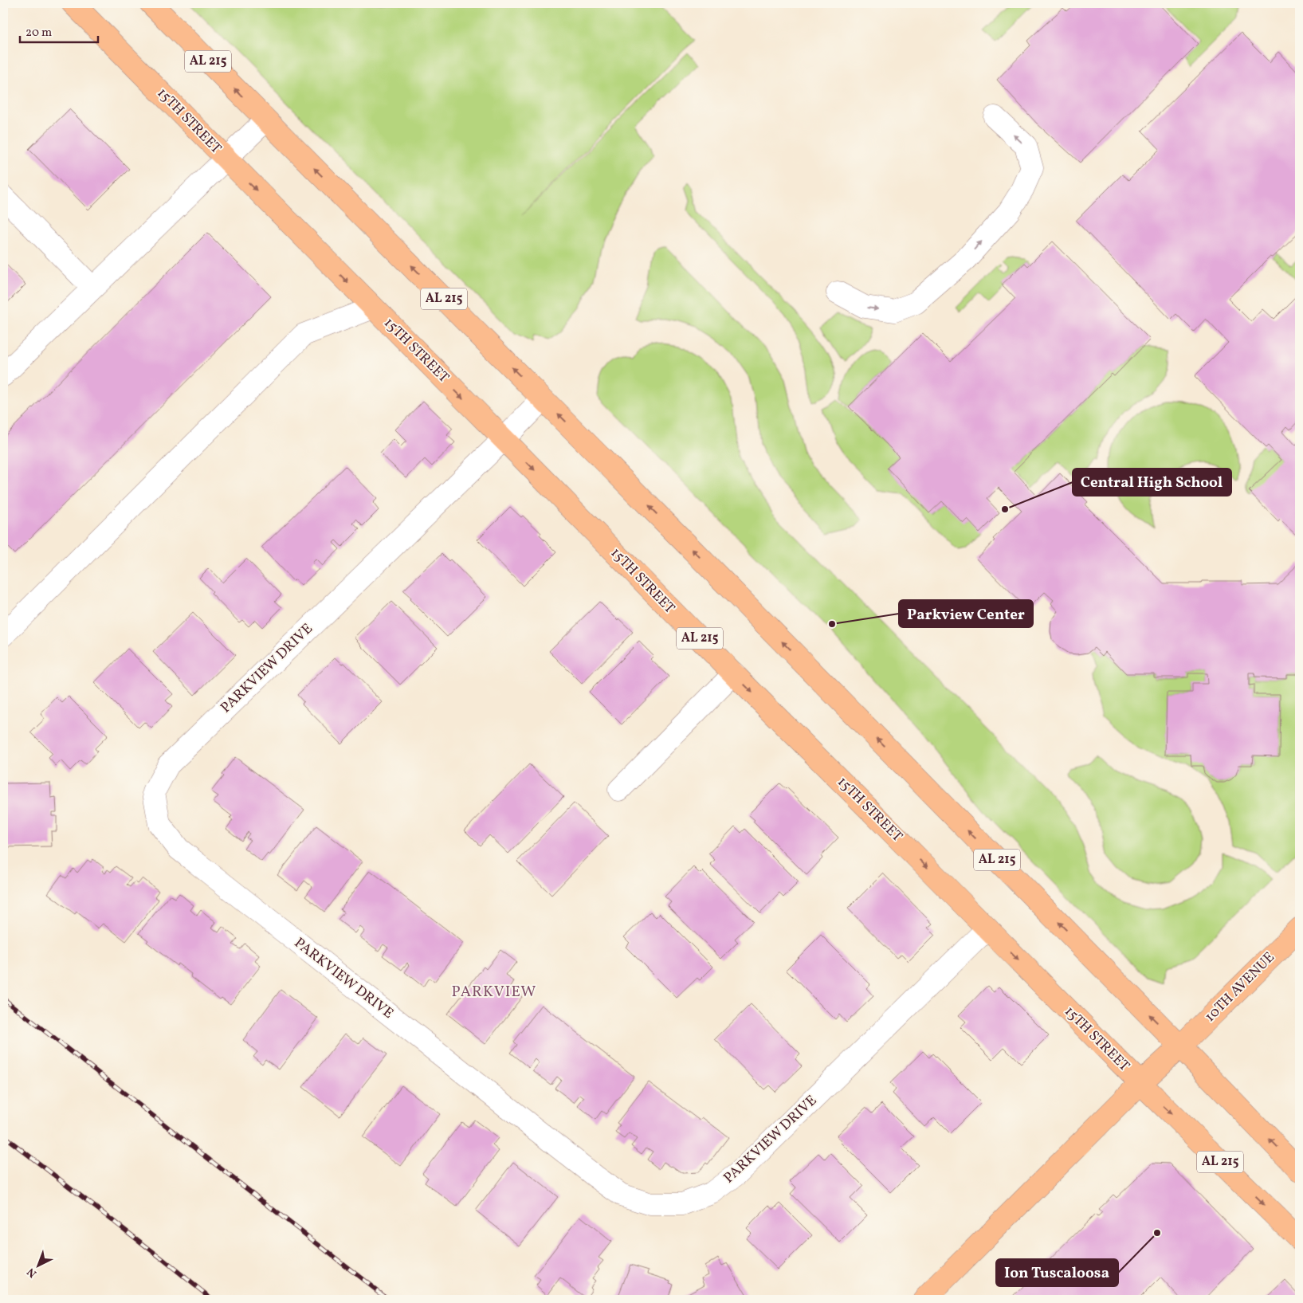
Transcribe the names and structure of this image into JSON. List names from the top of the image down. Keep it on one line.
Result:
{"streets":{"main road":["AL 215","15TH STREET","10TH AVENUE"],"street":["PARKVIEW DRIVE"]},"crossings":[["AL 215","PARKVIEW DRIVE"],["AL 215","10TH AVENUE"],["15TH STREET","PARKVIEW DRIVE"],["15TH STREET","10TH AVENUE"]],"districts":["PARKVIEW"],"places":["Central High School","Parkview Center","Ion Tuscaloosa"],"scale_bar":"20 m","north":"bottom left"}
